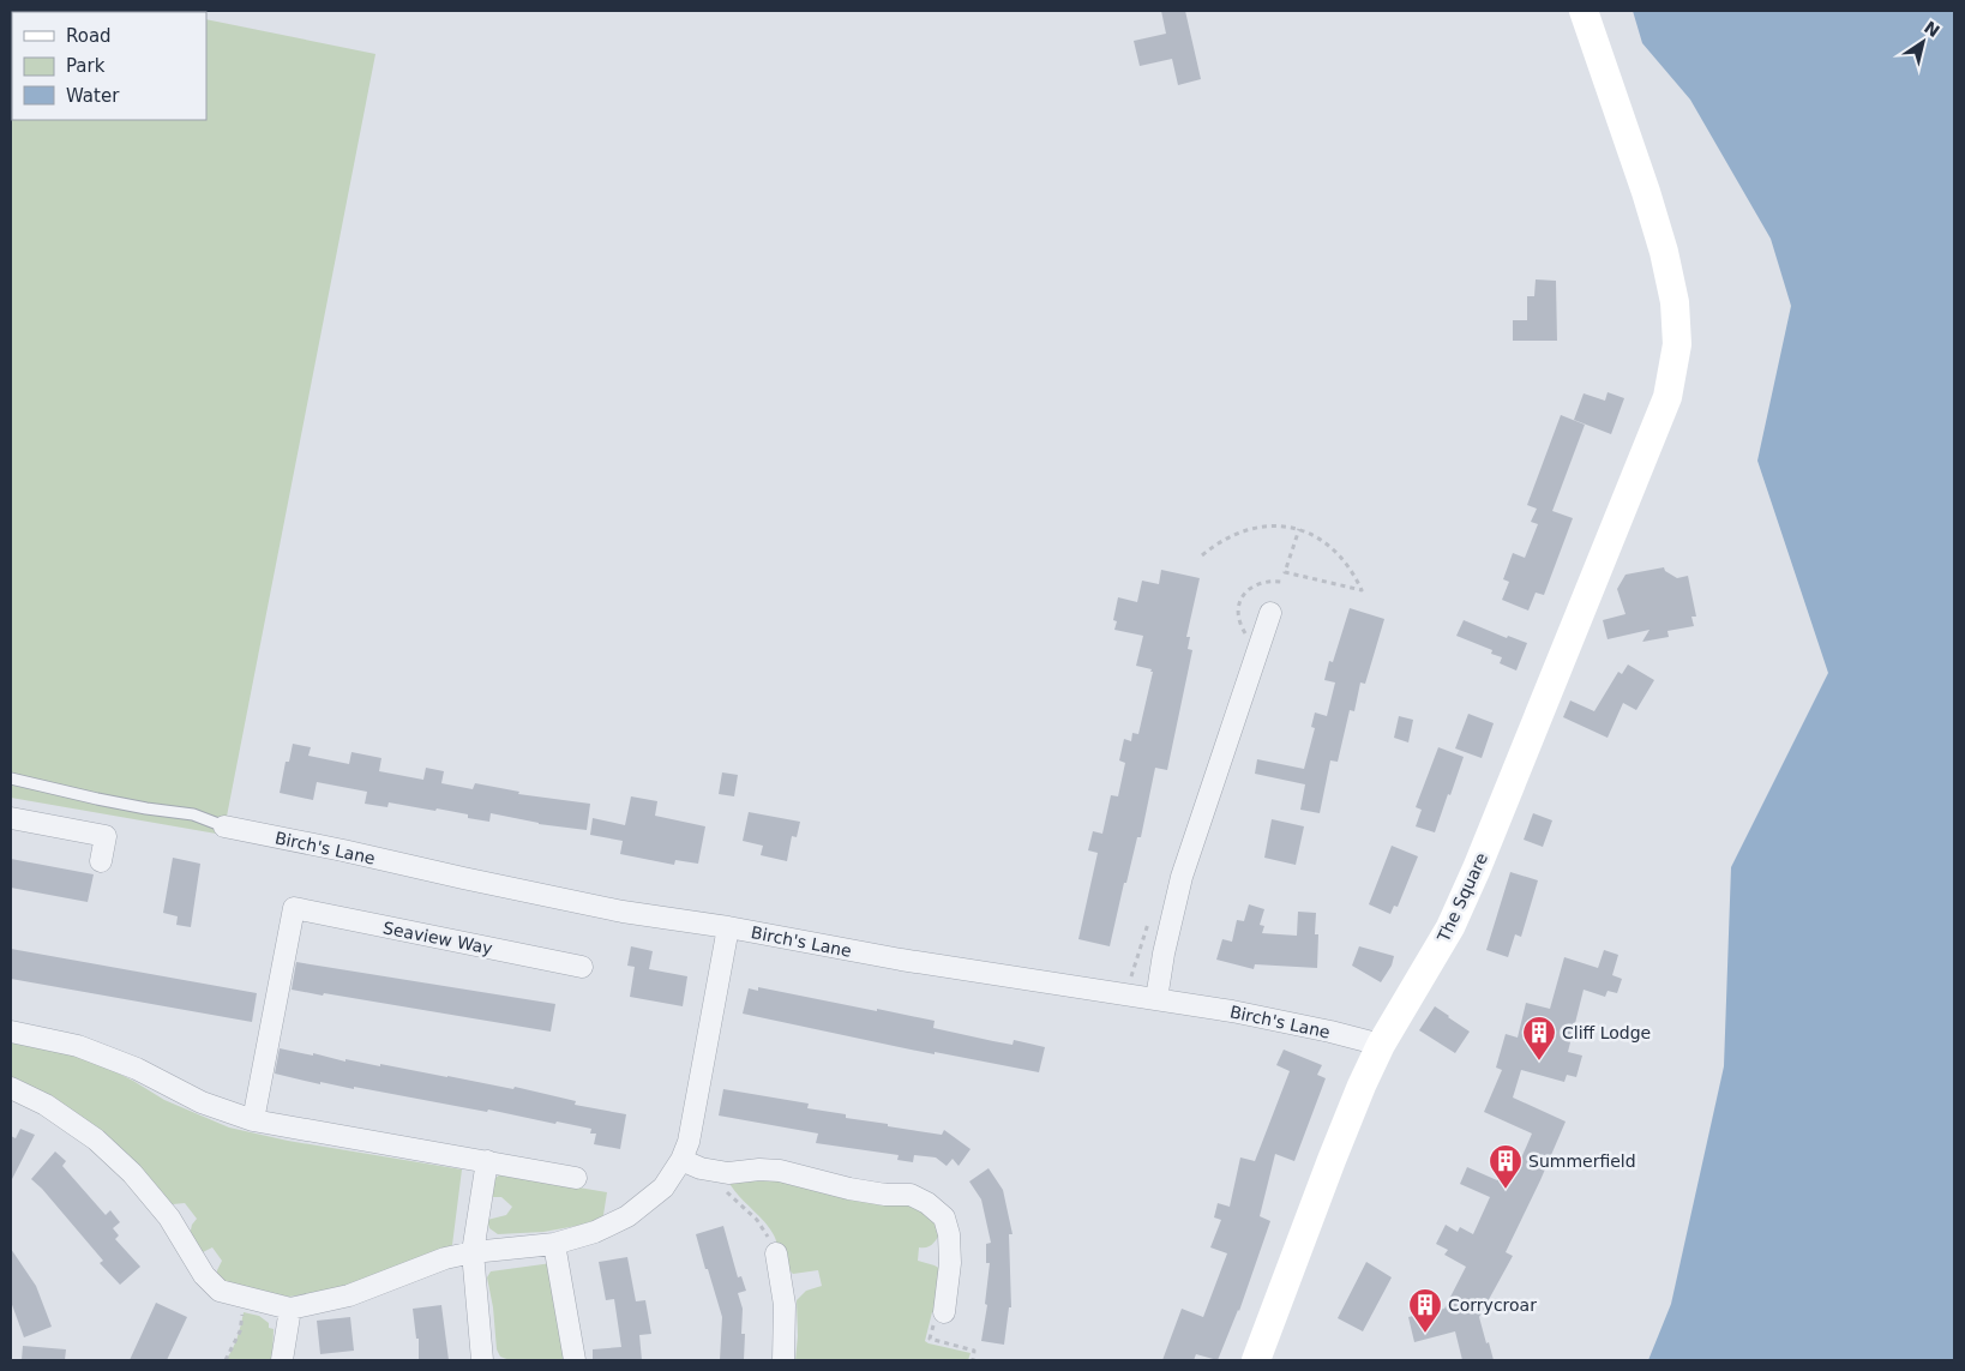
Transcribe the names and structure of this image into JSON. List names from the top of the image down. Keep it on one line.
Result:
{"streets":{"main road":["The Square"],"street":["Birch's Lane","Seaview Way"]},"crossings":[["Birch's Lane","The Square"]],"places":{"building":["Cliff Lodge","Summerfield","Corrycroar"]},"legend":["Road","Park","Water"],"north":"top right"}
